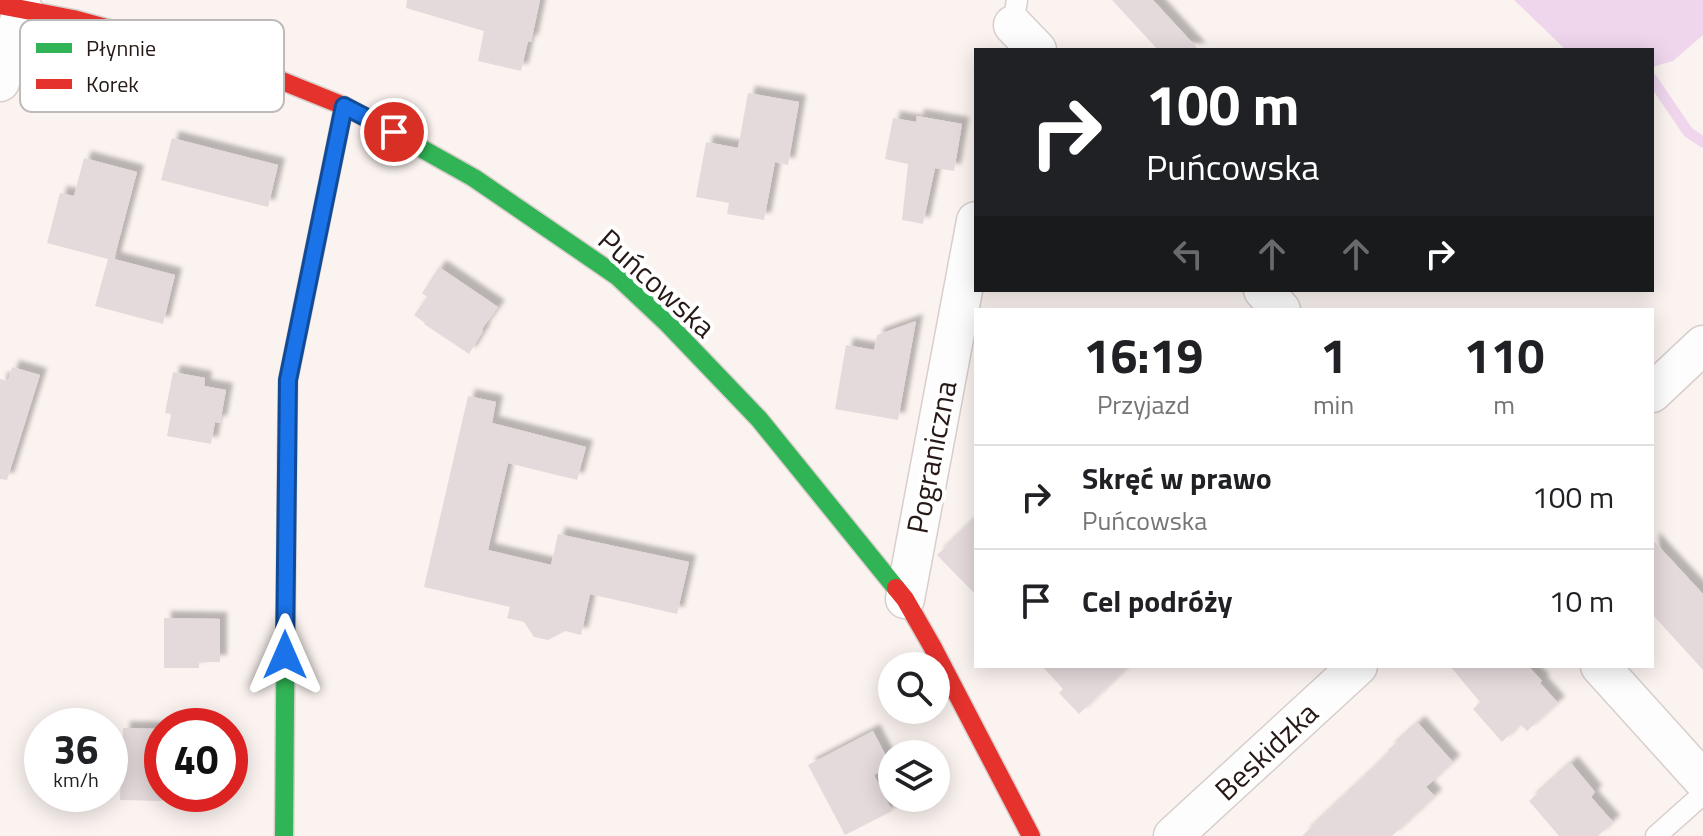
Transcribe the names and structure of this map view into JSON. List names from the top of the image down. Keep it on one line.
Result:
{"streets":{"street":["Puńcowska","Pograniczna","Beskidzka"]},"crossings":[["Puńcowska","Pograniczna"]],"legend":["Płynnie","Korek"],"page":{"turn":["100 m","Puńcowska"],"eta":["16:19","Przyjazd","1","min","110","m"],"list":[{"name":"Skręć w prawo","note":"Puńcowska","value":"100 m"},{"name":"Cel podróży","value":"10 m"}],"speed":"36 km/h","limit":"40"}}
